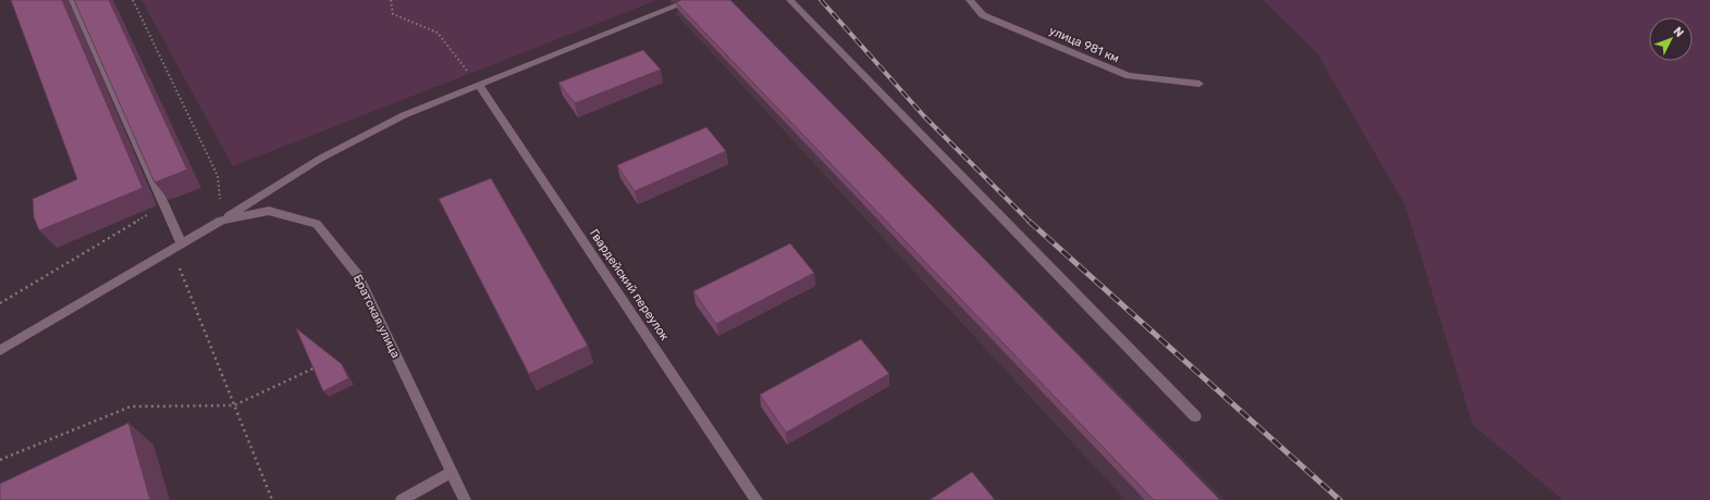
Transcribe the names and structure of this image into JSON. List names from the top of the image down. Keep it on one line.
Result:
{"streets":{"street":["улица 981 км","Гвардейский переулок","Братская улица"]},"north":"top right"}
